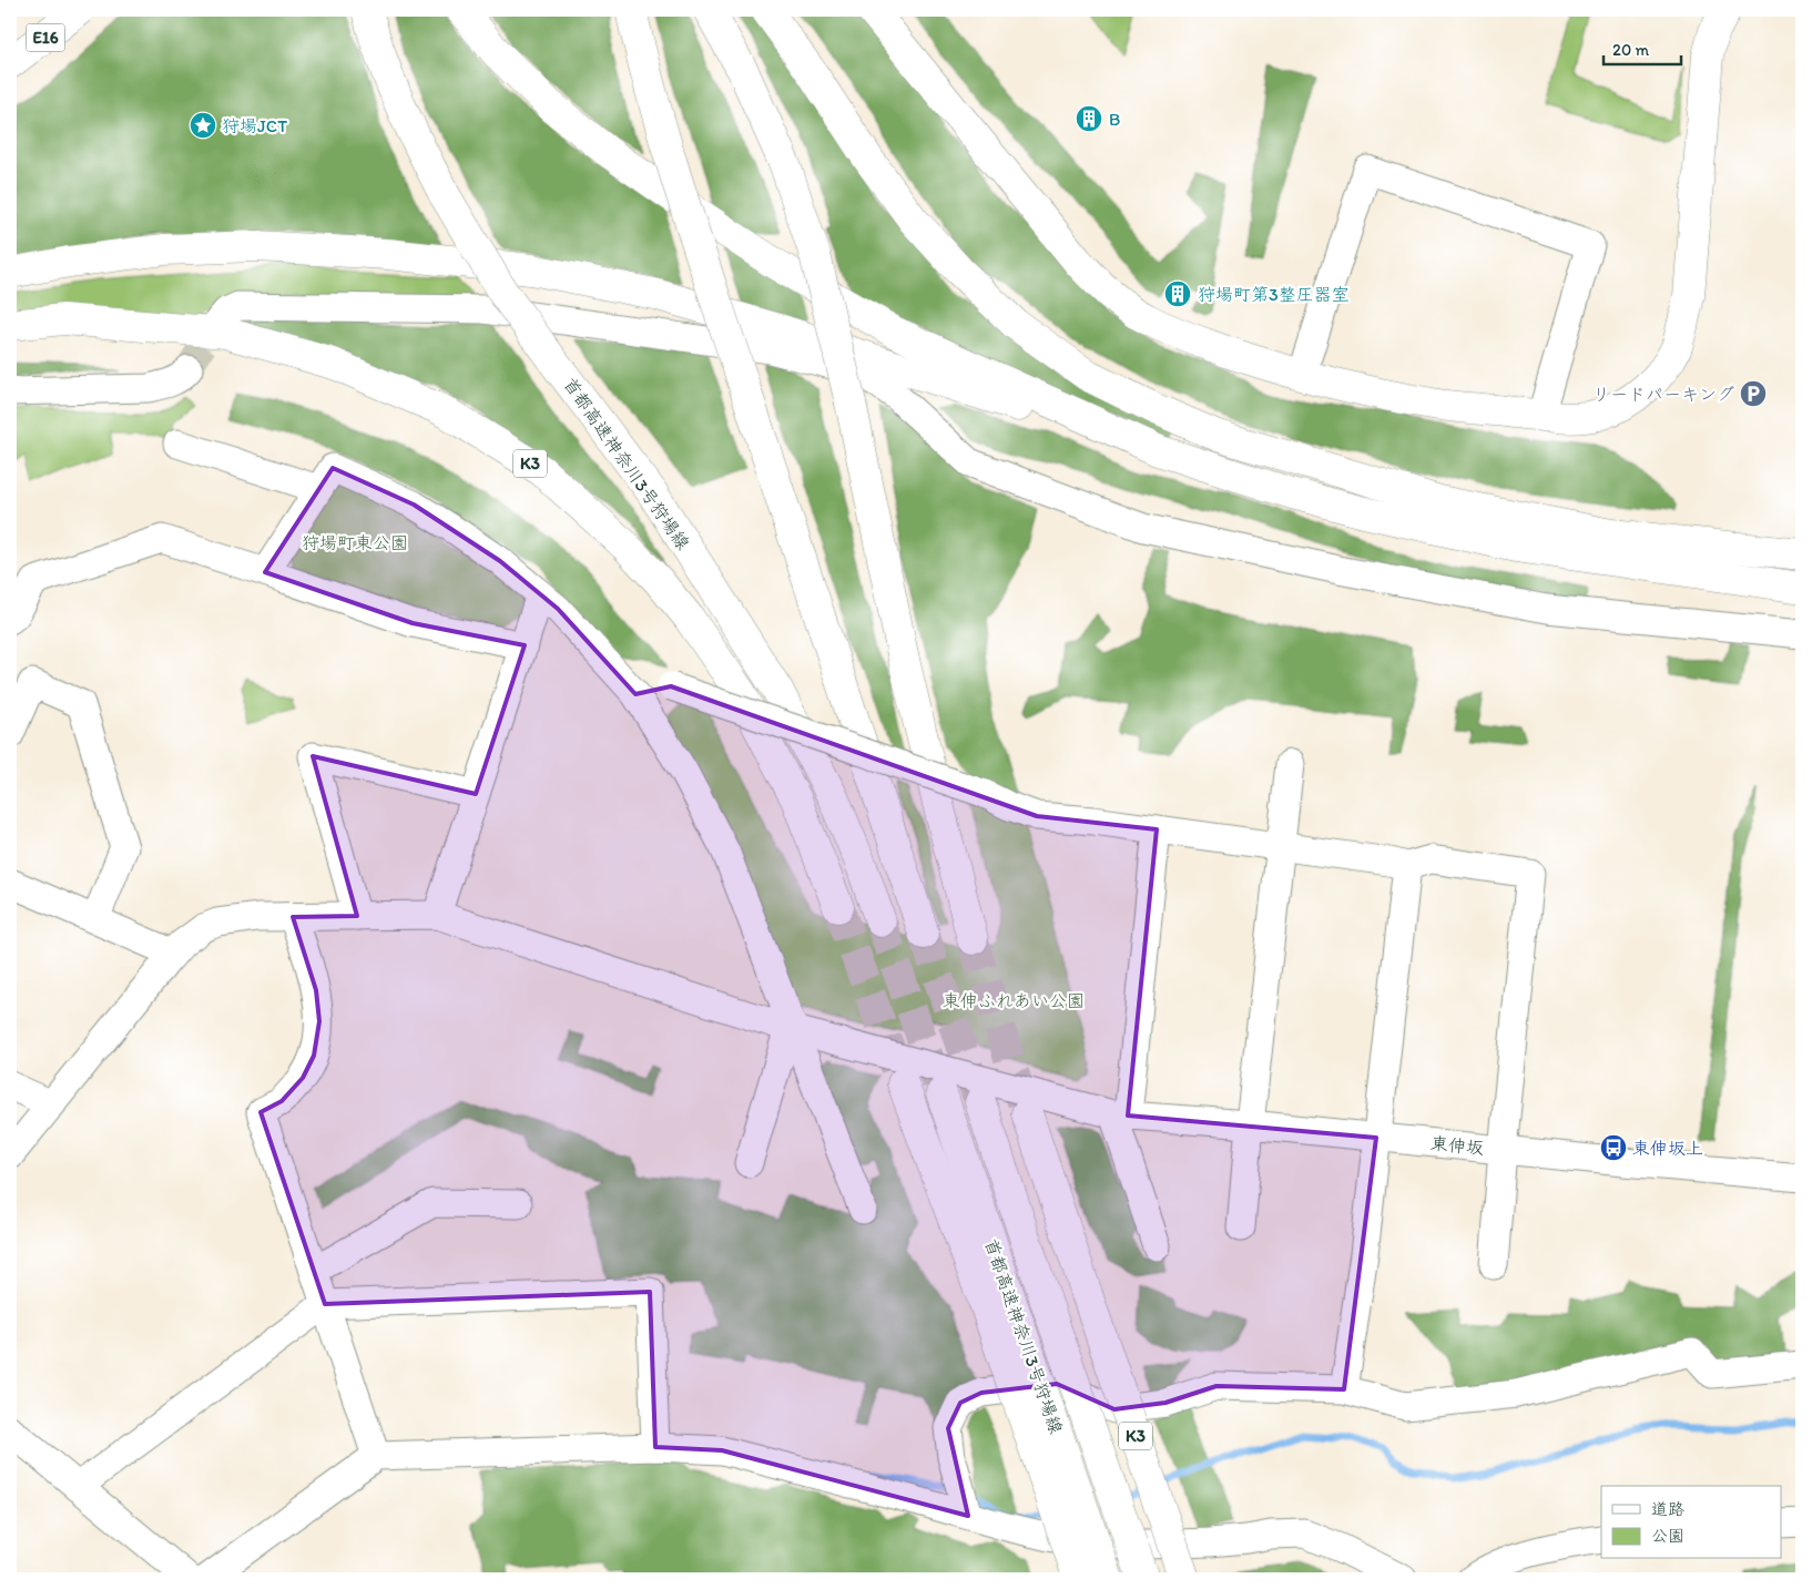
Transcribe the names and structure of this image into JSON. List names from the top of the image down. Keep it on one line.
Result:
{"streets":{"main road":["E16","K3","首都高速神奈川3号狩場線"],"street":["東伸坂"]},"parks":["狩場町東公園","東伸ふれあい公園"],"places":{"building":["B","狩場町第3整圧器室"],"place":["狩場JCT"],"parking":["リードパーキング"],"bus stop":["東伸坂上"]},"legend":["道路","公園"],"scale_bar":"20 m"}
